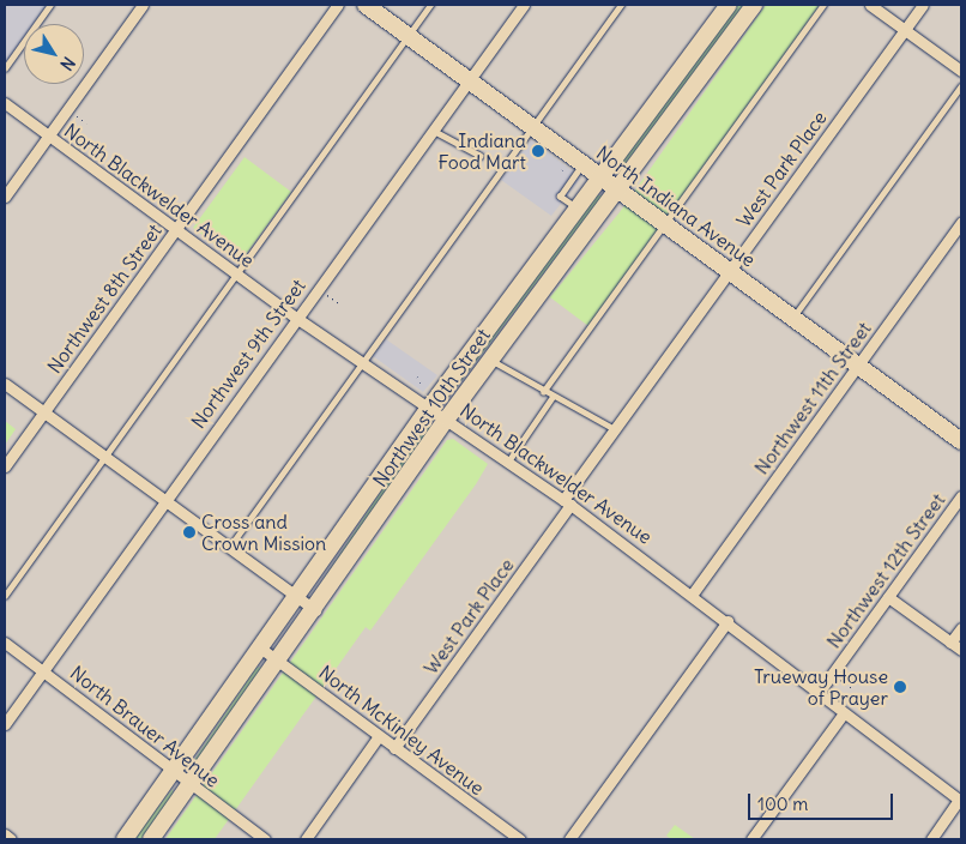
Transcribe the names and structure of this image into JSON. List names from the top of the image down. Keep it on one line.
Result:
{"streets":{"main road":["North Indiana Avenue","Northwest 10th Street"],"street":["West Park Place","North Blackwelder Avenue","Northwest 8th Street","Northwest 9th Street","Northwest 11th Street","Northwest 12th Street","North Brauer Avenue","North McKinley Avenue"]},"crossings":[["West Park Place","North Blackwelder Avenue"],["West Park Place","North Indiana Avenue"],["West Park Place","North McKinley Avenue"],["North Blackwelder Avenue","Northwest 8th Street"],["North Blackwelder Avenue","Northwest 9th Street"],["North Blackwelder Avenue","Northwest 11th Street"],["North Blackwelder Avenue","Northwest 10th Street"],["North Blackwelder Avenue","Northwest 12th Street"],["North Indiana Avenue","Northwest 9th Street"],["North Indiana Avenue","Northwest 11th Street"],["North Indiana Avenue","Northwest 10th Street"],["Northwest 9th Street","North Brauer Avenue"],["Northwest 10th Street","North Brauer Avenue"],["Northwest 10th Street","North McKinley Avenue"]],"places":["Indiana Food Mart","Cross and Crown Mission","Trueway House of Prayer"],"scale_bar":"100 m","north":"bottom right"}
